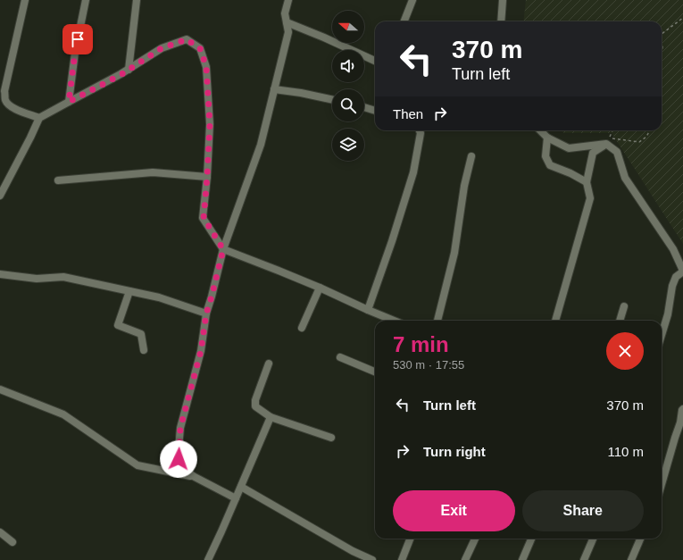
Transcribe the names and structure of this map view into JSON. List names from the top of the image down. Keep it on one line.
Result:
{"north":"left","page":{"turn":["370 m","Turn left"],"then":"Then","heading":["7 min","530 m · 17:55"],"list":[{"name":"Turn left","value":"370 m"},{"name":"Turn right","value":"110 m"}],"buttons":["Exit","Share"]}}
